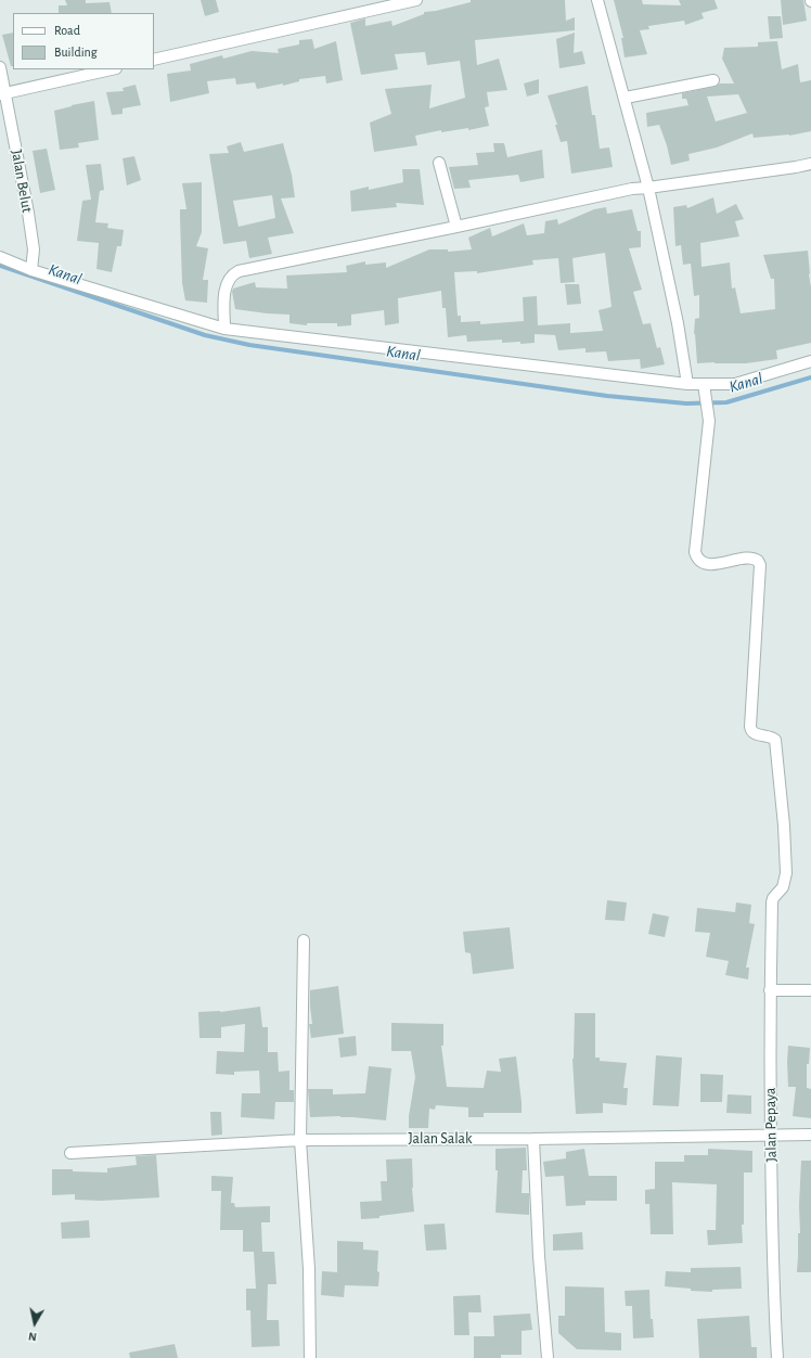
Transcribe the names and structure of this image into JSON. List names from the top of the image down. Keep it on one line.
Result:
{"streets":{"street":["Jalan Belut","Jalan Pepaya","Jalan Salak"]},"crossings":[["Jalan Pepaya","Jalan Salak"]],"water":["Kanal"],"legend":["Road","Building"],"north":"bottom"}
